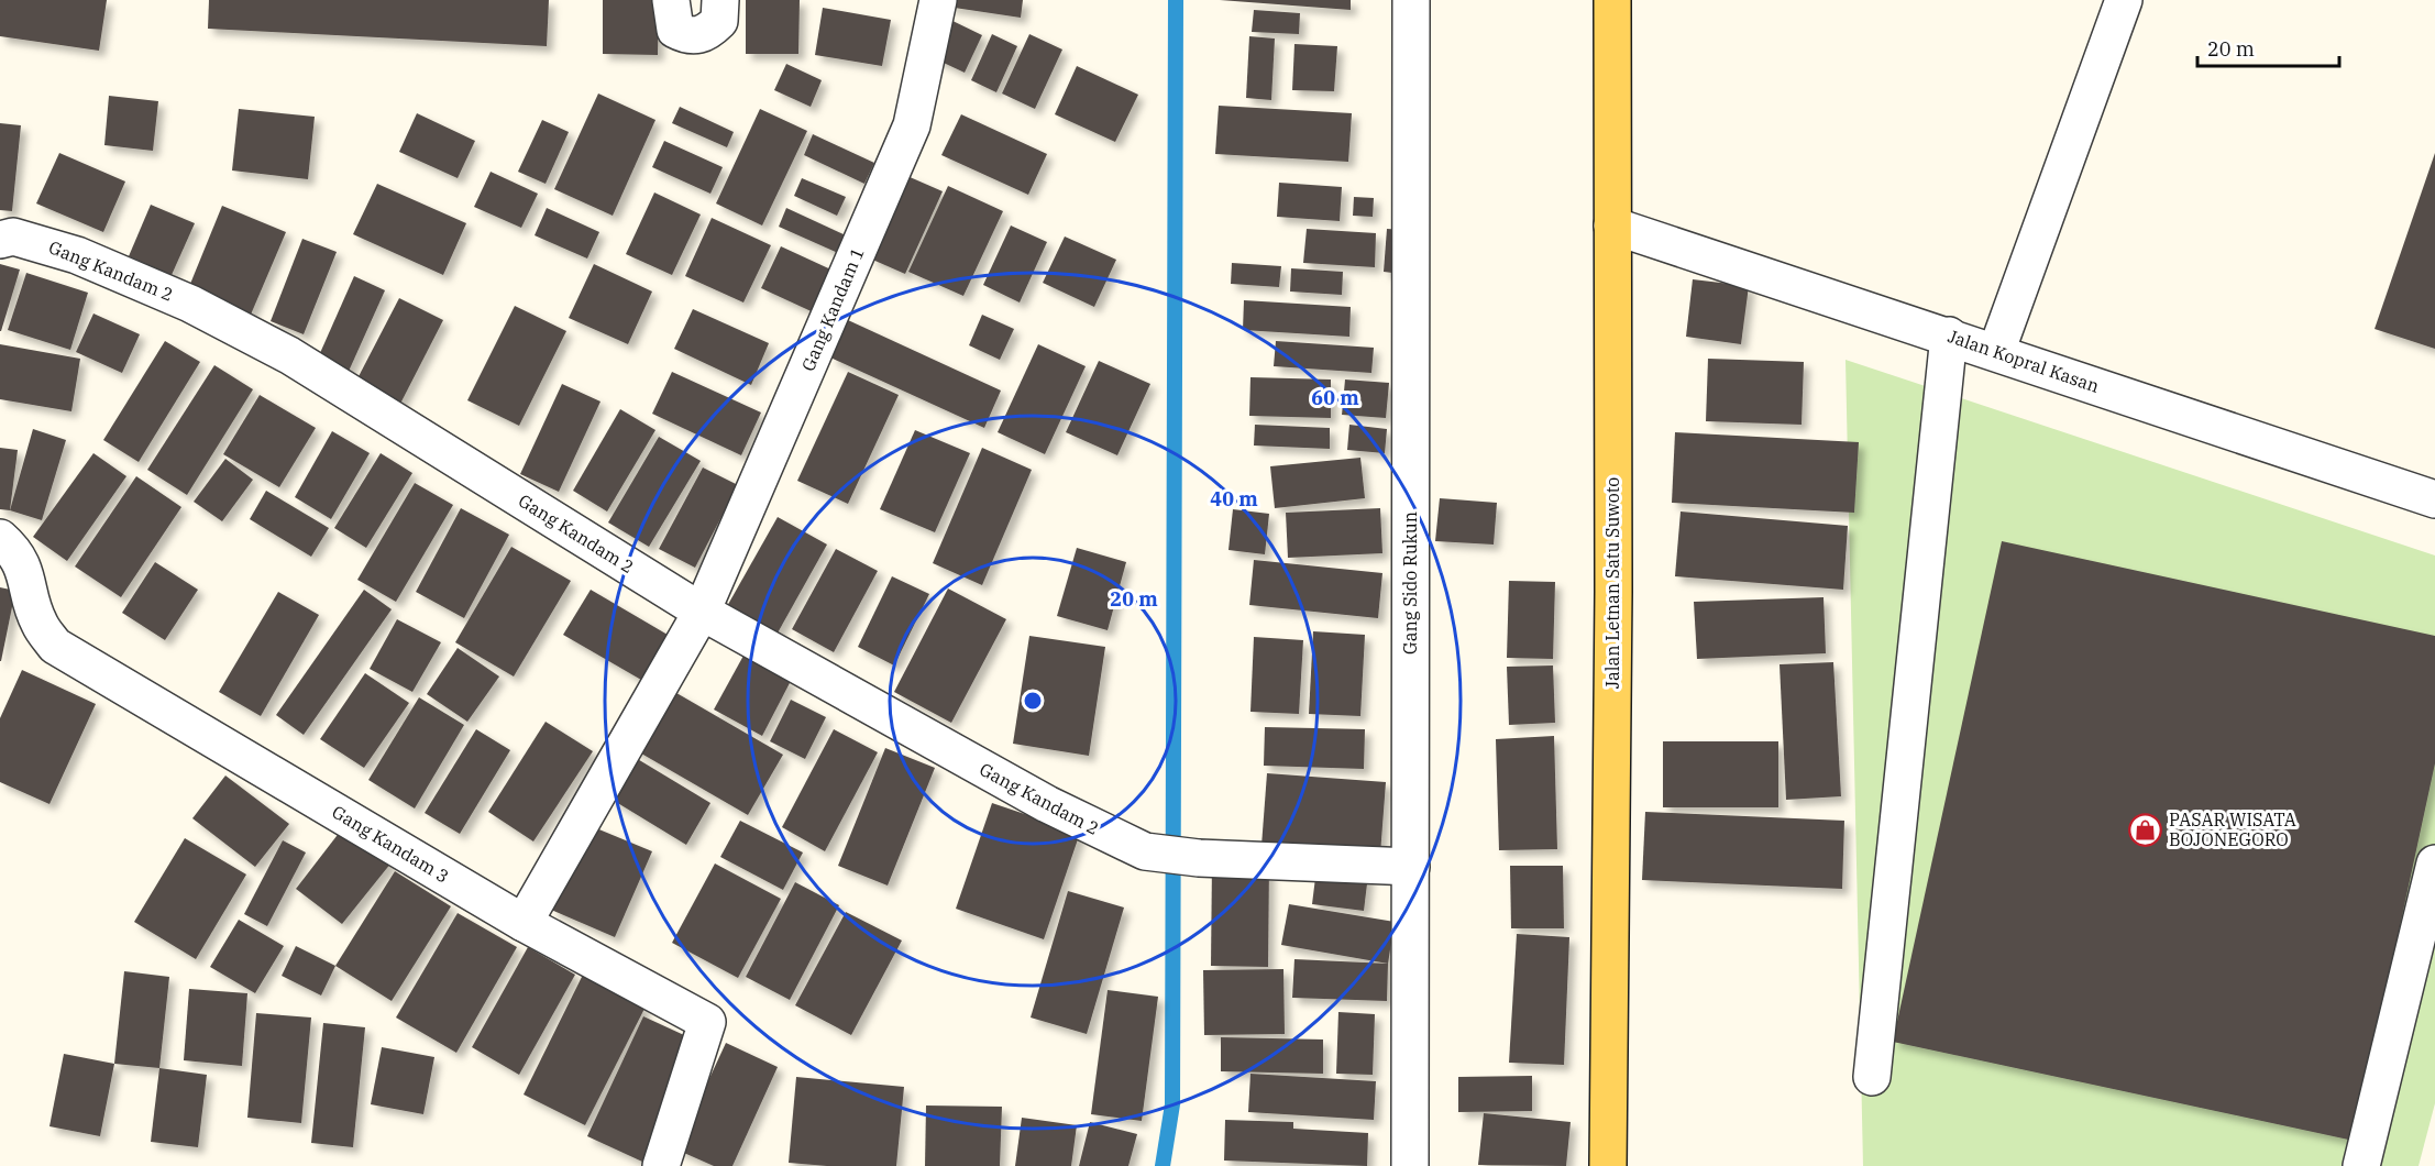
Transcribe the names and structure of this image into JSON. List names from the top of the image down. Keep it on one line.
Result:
{"streets":{"main road":["Jalan Letnan Satu Suwoto"],"street":["Gang Kandam 2","Gang Kandam 1","Jalan Kopral Kasan","Gang Sido Rukun","Gang Kandam 3"]},"crossings":[["Gang Kandam 2","Gang Kandam 1"],["Gang Kandam 2","Gang Sido Rukun"],["Gang Kandam 1","Gang Kandam 3"],["Jalan Kopral Kasan","Jalan Letnan Satu Suwoto"]],"places":{"shop":["PASAR WISATA BOJONEGORO"]},"scale_bar":"20 m","rings":["60 m","40 m","20 m"]}
